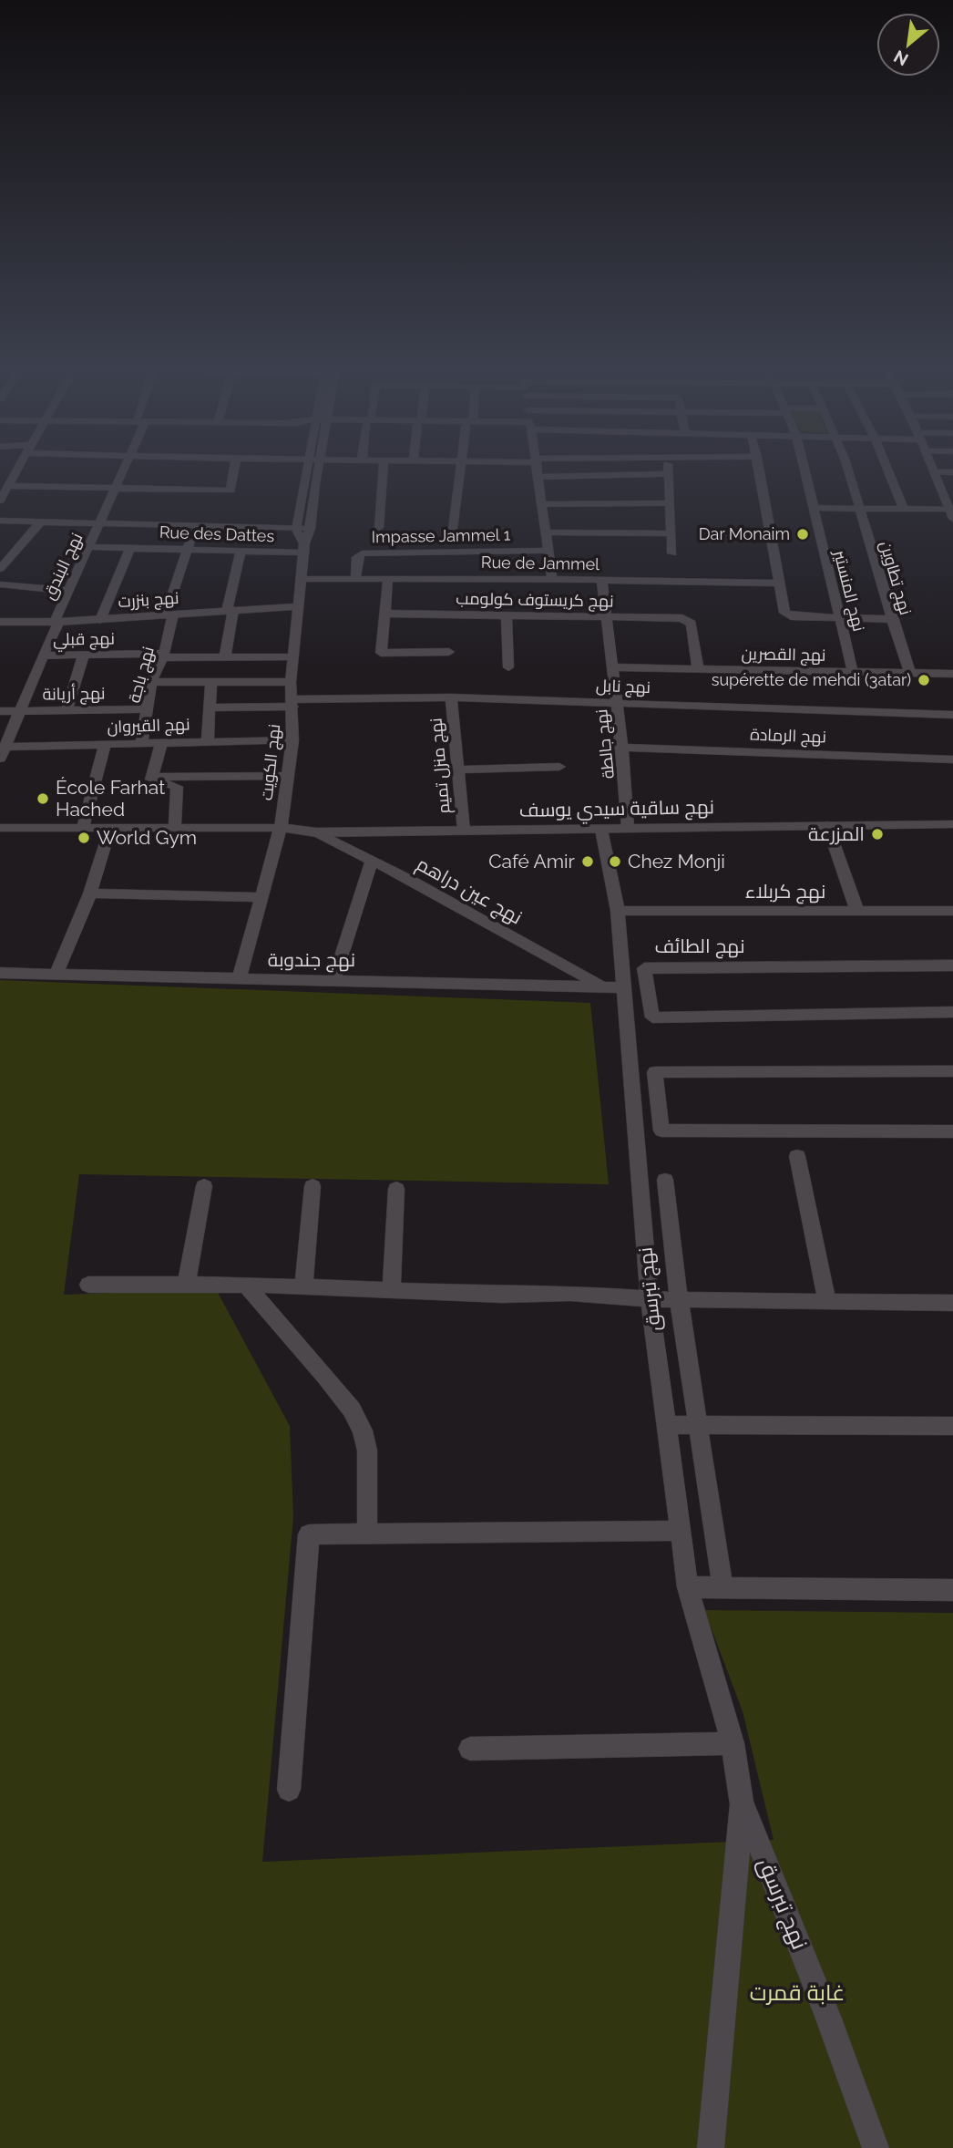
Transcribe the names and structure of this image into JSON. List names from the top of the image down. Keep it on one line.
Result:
{"streets":{"street":["Rue des Dattes","Impasse Jammel 1","Rue de Jammel","نهج البندق","نهج تطاوين","نهج المنستير","نهج بنزرت","نهج كريستوف كولومب","نهج قبلي","نهج القصرين","نهج باجة","نهج نابل","نهج أريانة","نهج القيروان","نهج الرمادة","نهج جالطة","نهج الكويت","نهج منزل تميم","نهج ساقية سيدي يوسف","نهج عين دراهم","نهج كربلاء","نهج الطائف","نهج جندوبة","نهج تبرسق"]},"crossings":[["Rue des Dattes","نهج البندق"],["Rue des Dattes","نهج باجة"],["Rue des Dattes","نهج الكويت"],["Impasse Jammel 1","Rue de Jammel"],["Rue de Jammel","نهج جالطة"],["Rue de Jammel","نهج الكويت"],["نهج البندق","نهج بنزرت"],["نهج البندق","نهج قبلي"],["نهج البندق","نهج أريانة"],["نهج البندق","نهج القيروان"],["نهج تطاوين","نهج القصرين"],["نهج المنستير","نهج القصرين"],["نهج بنزرت","نهج باجة"],["نهج بنزرت","نهج الكويت"],["نهج كريستوف كولومب","نهج القصرين"],["نهج كريستوف كولومب","نهج جالطة"],["نهج قبلي","نهج باجة"],["نهج قبلي","نهج الكويت"],["نهج القصرين","نهج جالطة"],["نهج باجة","نهج أريانة"],["نهج باجة","نهج القيروان"],["نهج نابل","نهج جالطة"],["نهج نابل","نهج الكويت"],["نهج نابل","نهج منزل تميم"],["نهج القيروان","نهج الكويت"],["نهج الرمادة","نهج جالطة"],["نهج جالطة","نهج ساقية سيدي يوسف"],["نهج الكويت","نهج ساقية سيدي يوسف"],["نهج الكويت","نهج جندوبة"],["نهج منزل تميم","نهج ساقية سيدي يوسف"],["نهج ساقية سيدي يوسف","نهج عين دراهم"],["نهج ساقية سيدي يوسف","نهج تبرسق"],["نهج عين دراهم","نهج جندوبة"],["نهج كربلاء","نهج تبرسق"],["نهج جندوبة","نهج تبرسق"]],"parks":["غابة قمرت"],"places":["Dar Monaim","supérette de mehdi (3atar)","École Farhat Hached","المزرعة","World Gym","Café Amir","Chez Monji"],"north":"bottom left"}
